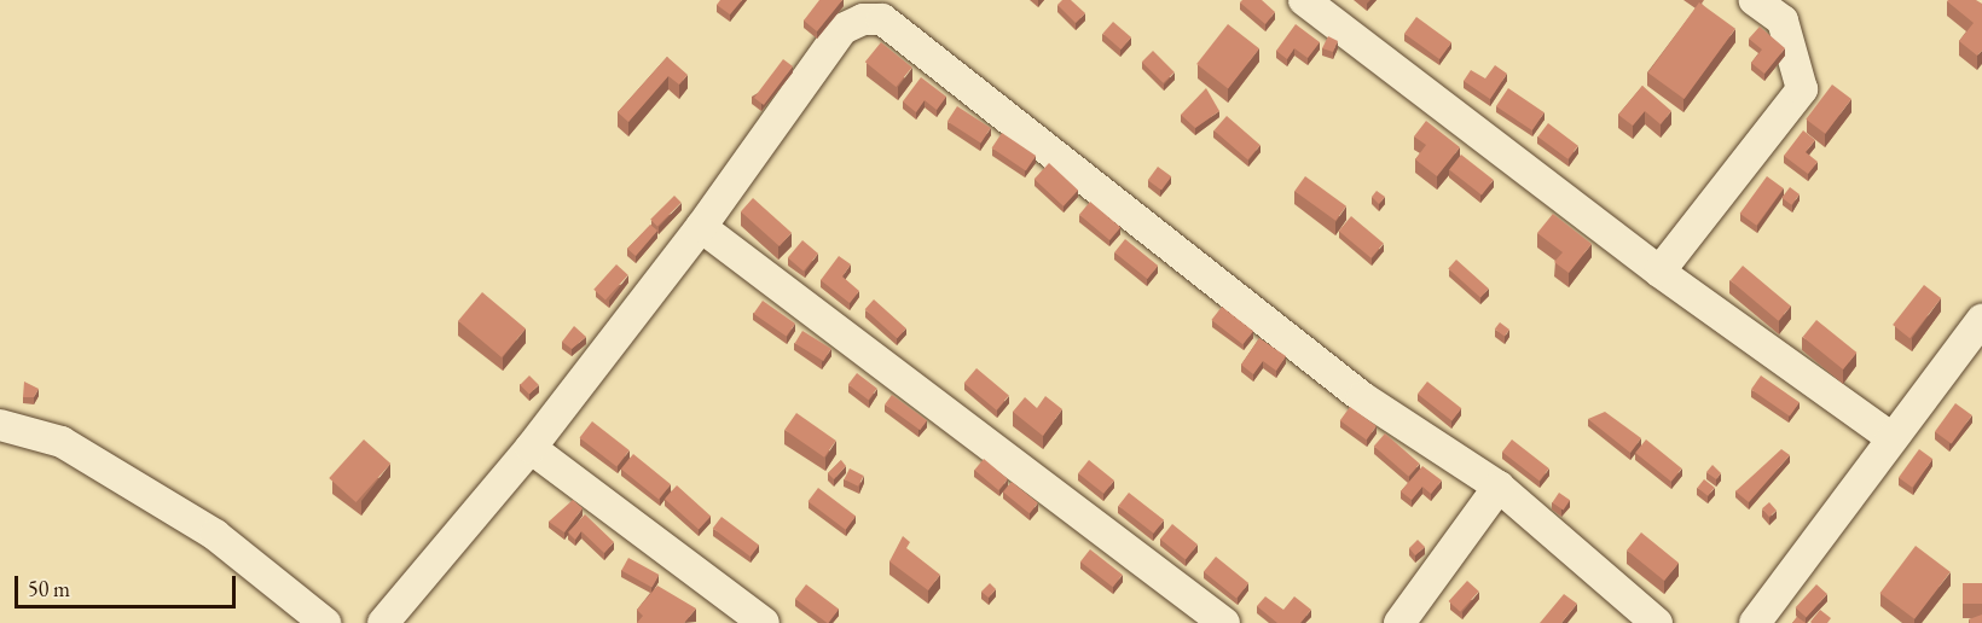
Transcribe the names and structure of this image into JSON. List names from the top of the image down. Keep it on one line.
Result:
{"scale_bar":"50 m"}
